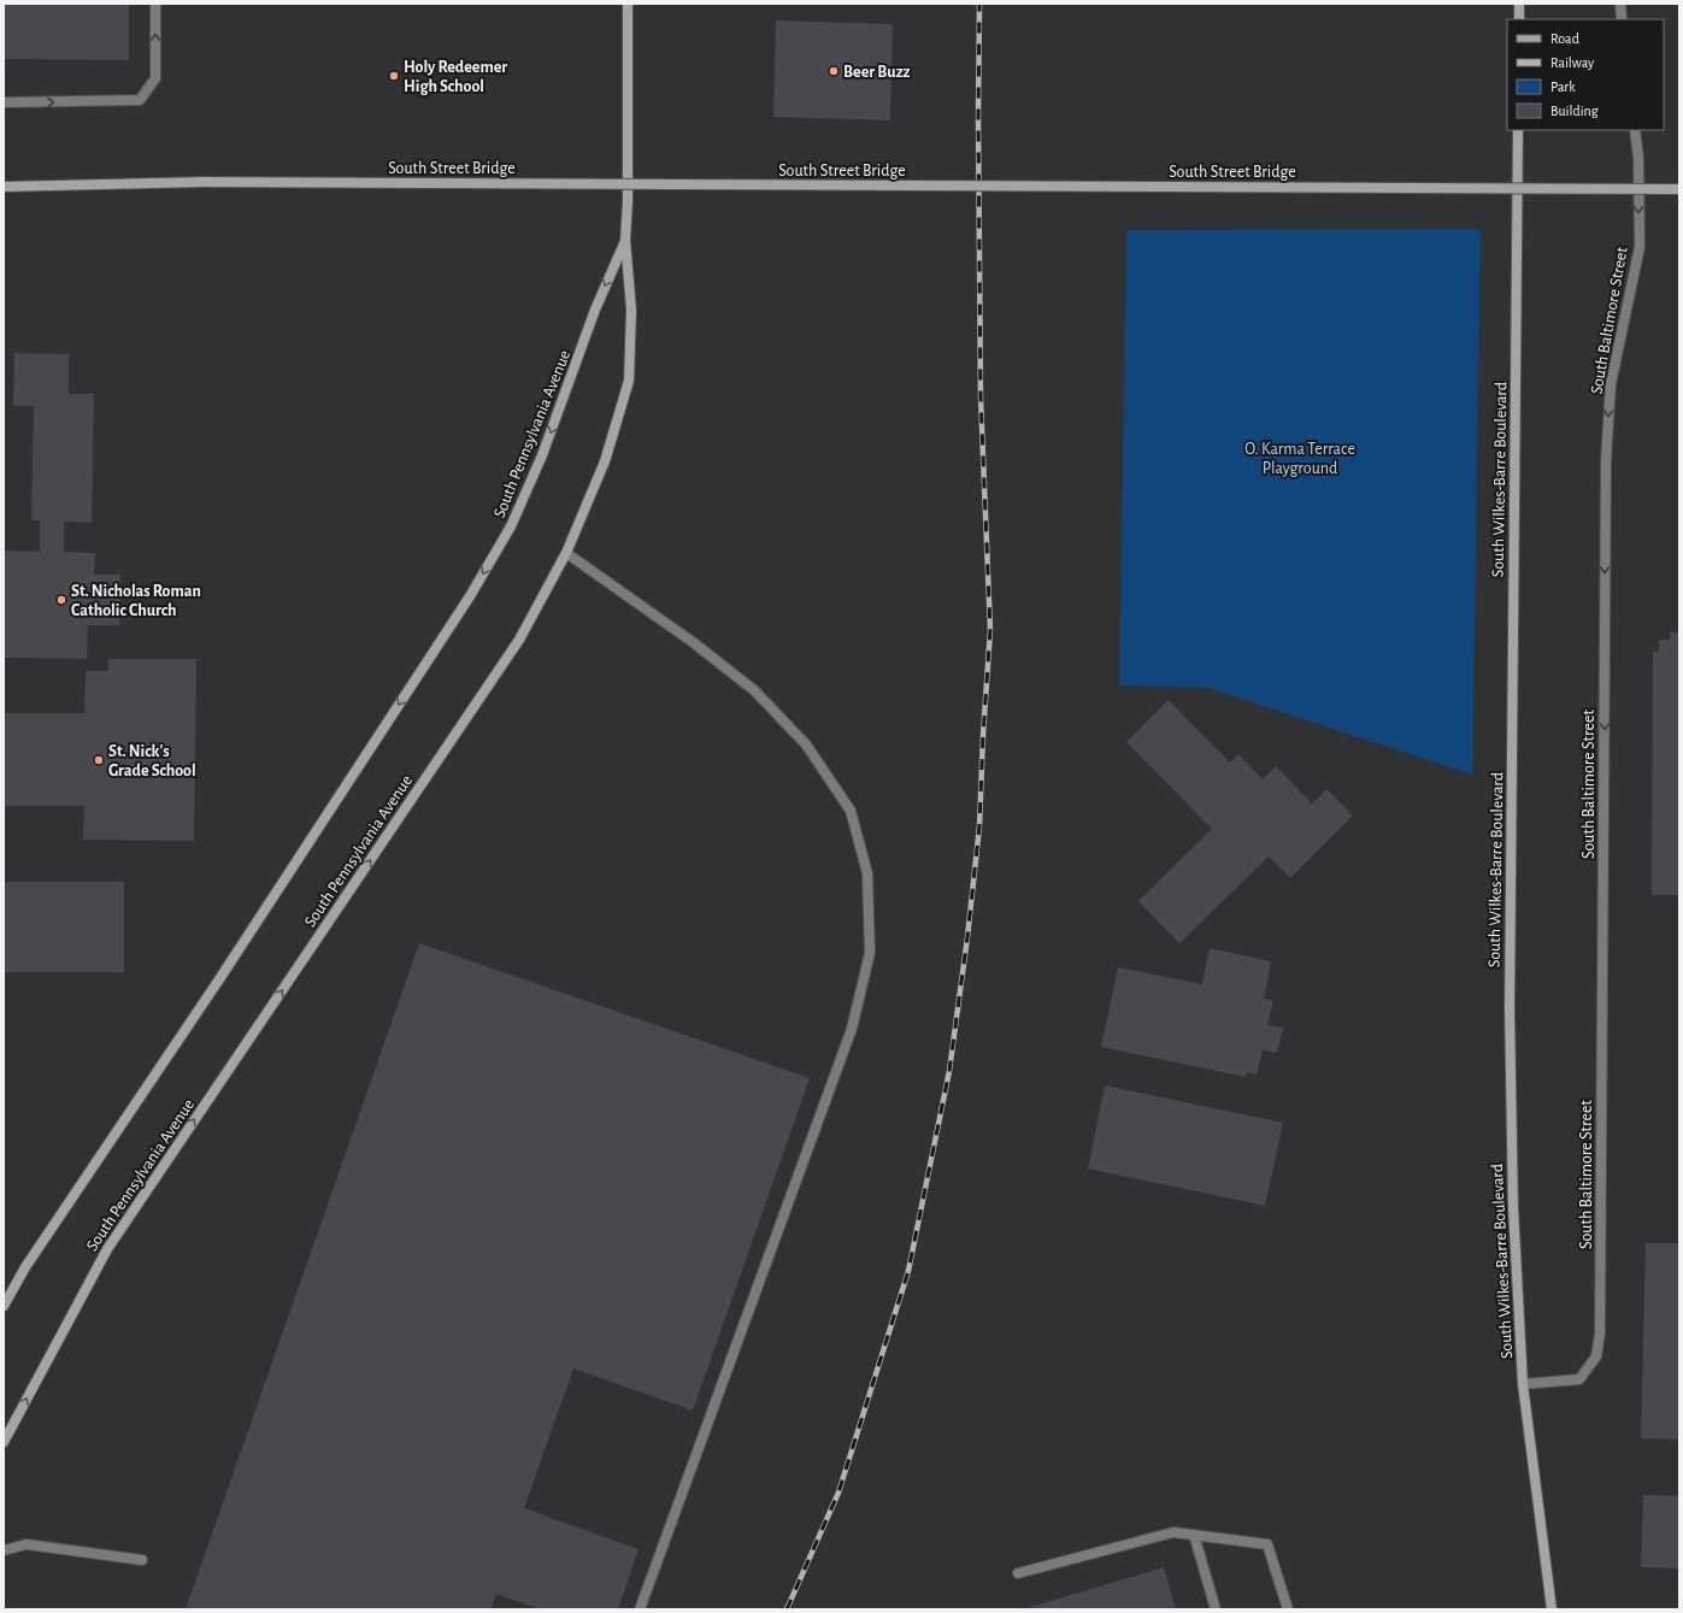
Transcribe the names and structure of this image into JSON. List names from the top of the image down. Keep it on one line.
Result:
{"streets":{"main road":["South Street Bridge","South Pennsylvania Avenue","South Wilkes-Barre Boulevard"],"street":["South Baltimore Street"]},"crossings":[["South Baltimore Street","South Wilkes-Barre Boulevard"]],"one_way":["South Baltimore Street"],"parks":["O. Karma Terrace Playground"],"places":["Beer Buzz","Holy Redeemer High School","St. Nicholas Roman Catholic Church","St. Nick's Grade School"],"legend":["Road","Railway","Park","Building"]}
